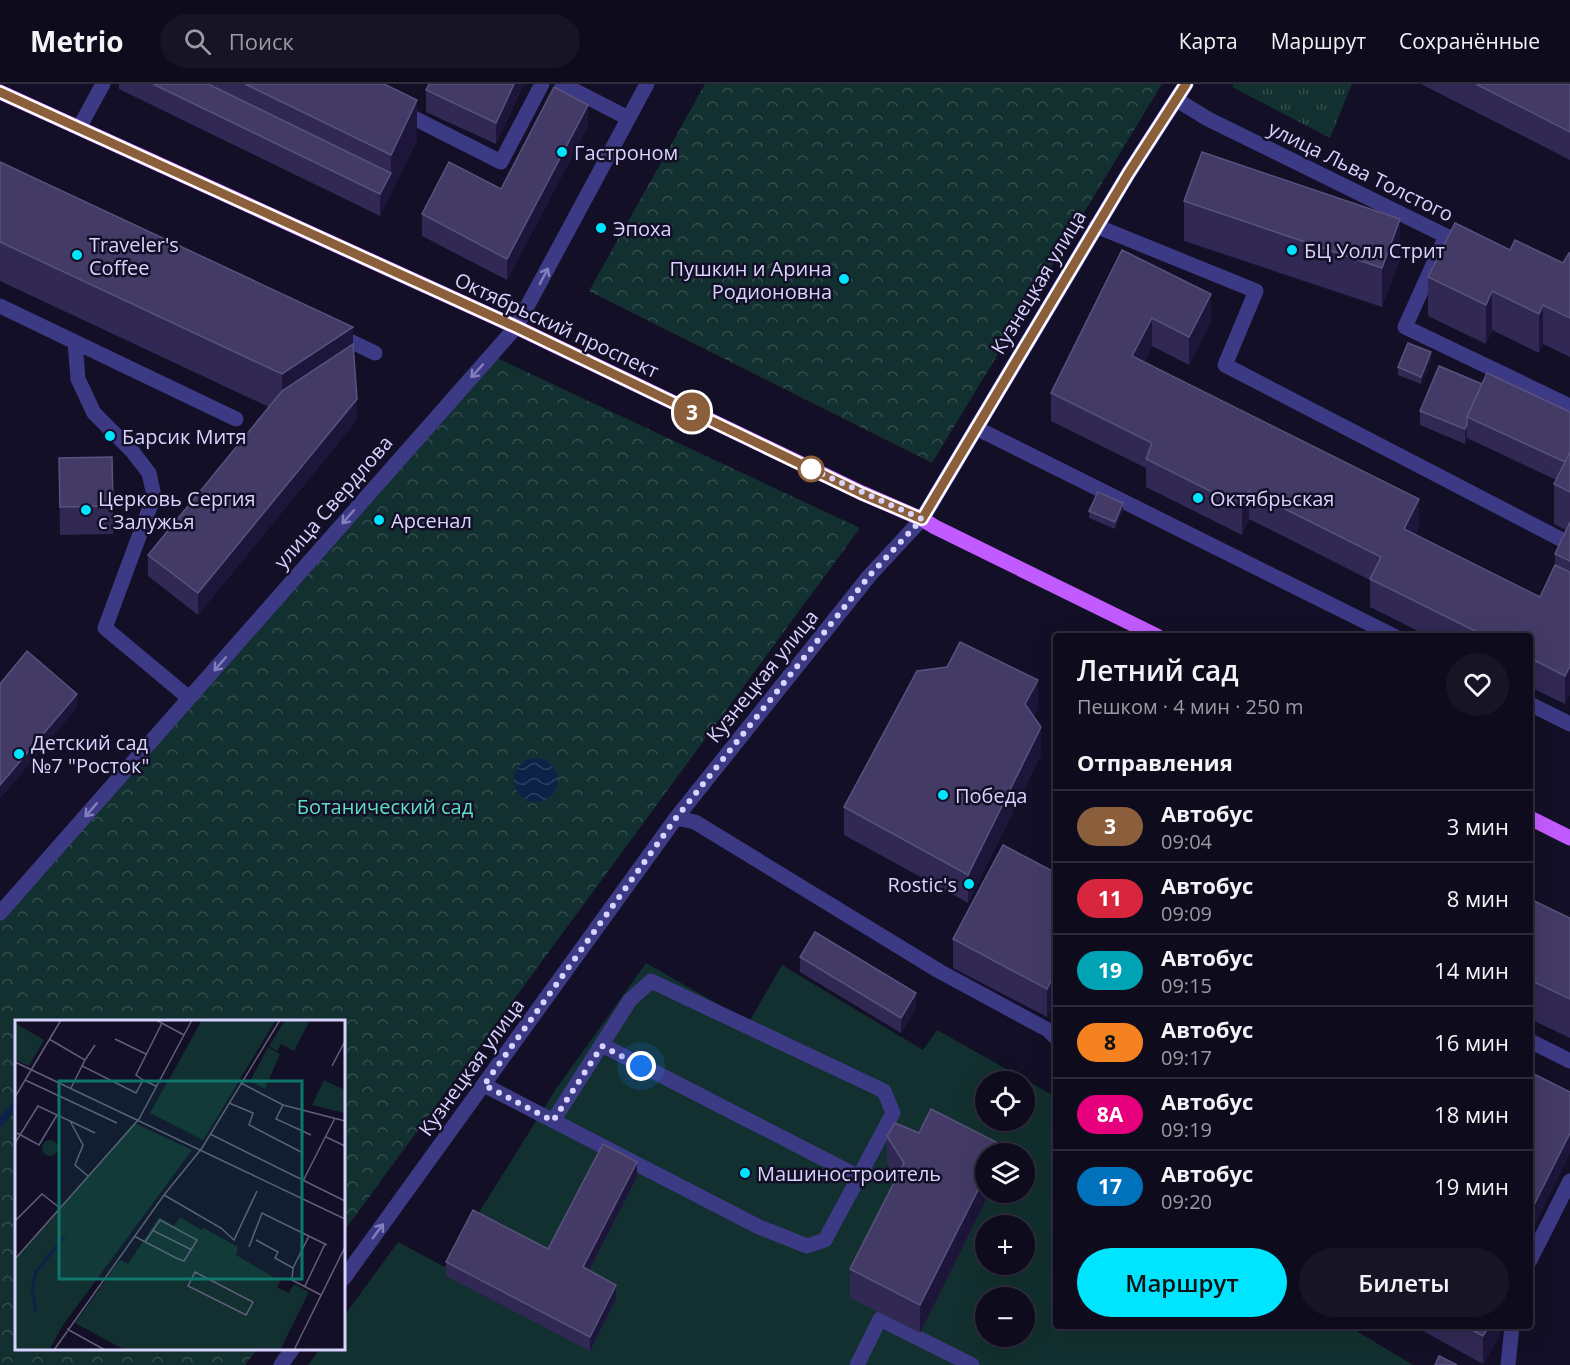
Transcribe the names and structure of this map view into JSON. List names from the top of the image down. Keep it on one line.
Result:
{"streets":{"main road":["Октябрьский проспект"],"street":["улица Льва Толстого","Кузнецкая улица","улица Свердлова"]},"crossings":[["улица Льва Толстого","Кузнецкая улица"],["Кузнецкая улица","Октябрьский проспект"],["Октябрьский проспект","улица Свердлова"]],"parks":["Ботанический сад"],"places":["Гастроном","Эпоха","БЦ Уолл Стрит","Traveler's Coffee","Пушкин и Арина Родионовна","Барсик Митя","Октябрьская","Церковь Сергия с Залужья","Арсенал","Детский сад №7 \"Росток\"","Победа","Rostic's","Машиностроитель"],"lines":["bus line 3"],"page":{"header":"Metrio","search":"Поиск","nav":["Карта","Маршрут","Сохранённые"],"on_map":"3","heading":[["Летний сад","Пешком · 4 мин · 250 m"],"Отправления"],"list":[{"mark":"3","name":"Автобус","note":"09:04","value":"3 мин"},{"mark":"11","name":"Автобус","note":"09:09","value":"8 мин"},{"mark":"19","name":"Автобус","note":"09:15","value":"14 мин"},{"mark":"8","name":"Автобус","note":"09:17","value":"16 мин"},{"mark":"8А","name":"Автобус","note":"09:19","value":"18 мин"},{"mark":"17","name":"Автобус","note":"09:20","value":"19 мин"}],"map_buttons":["+","−"],"buttons":["Маршрут","Билеты"]}}
